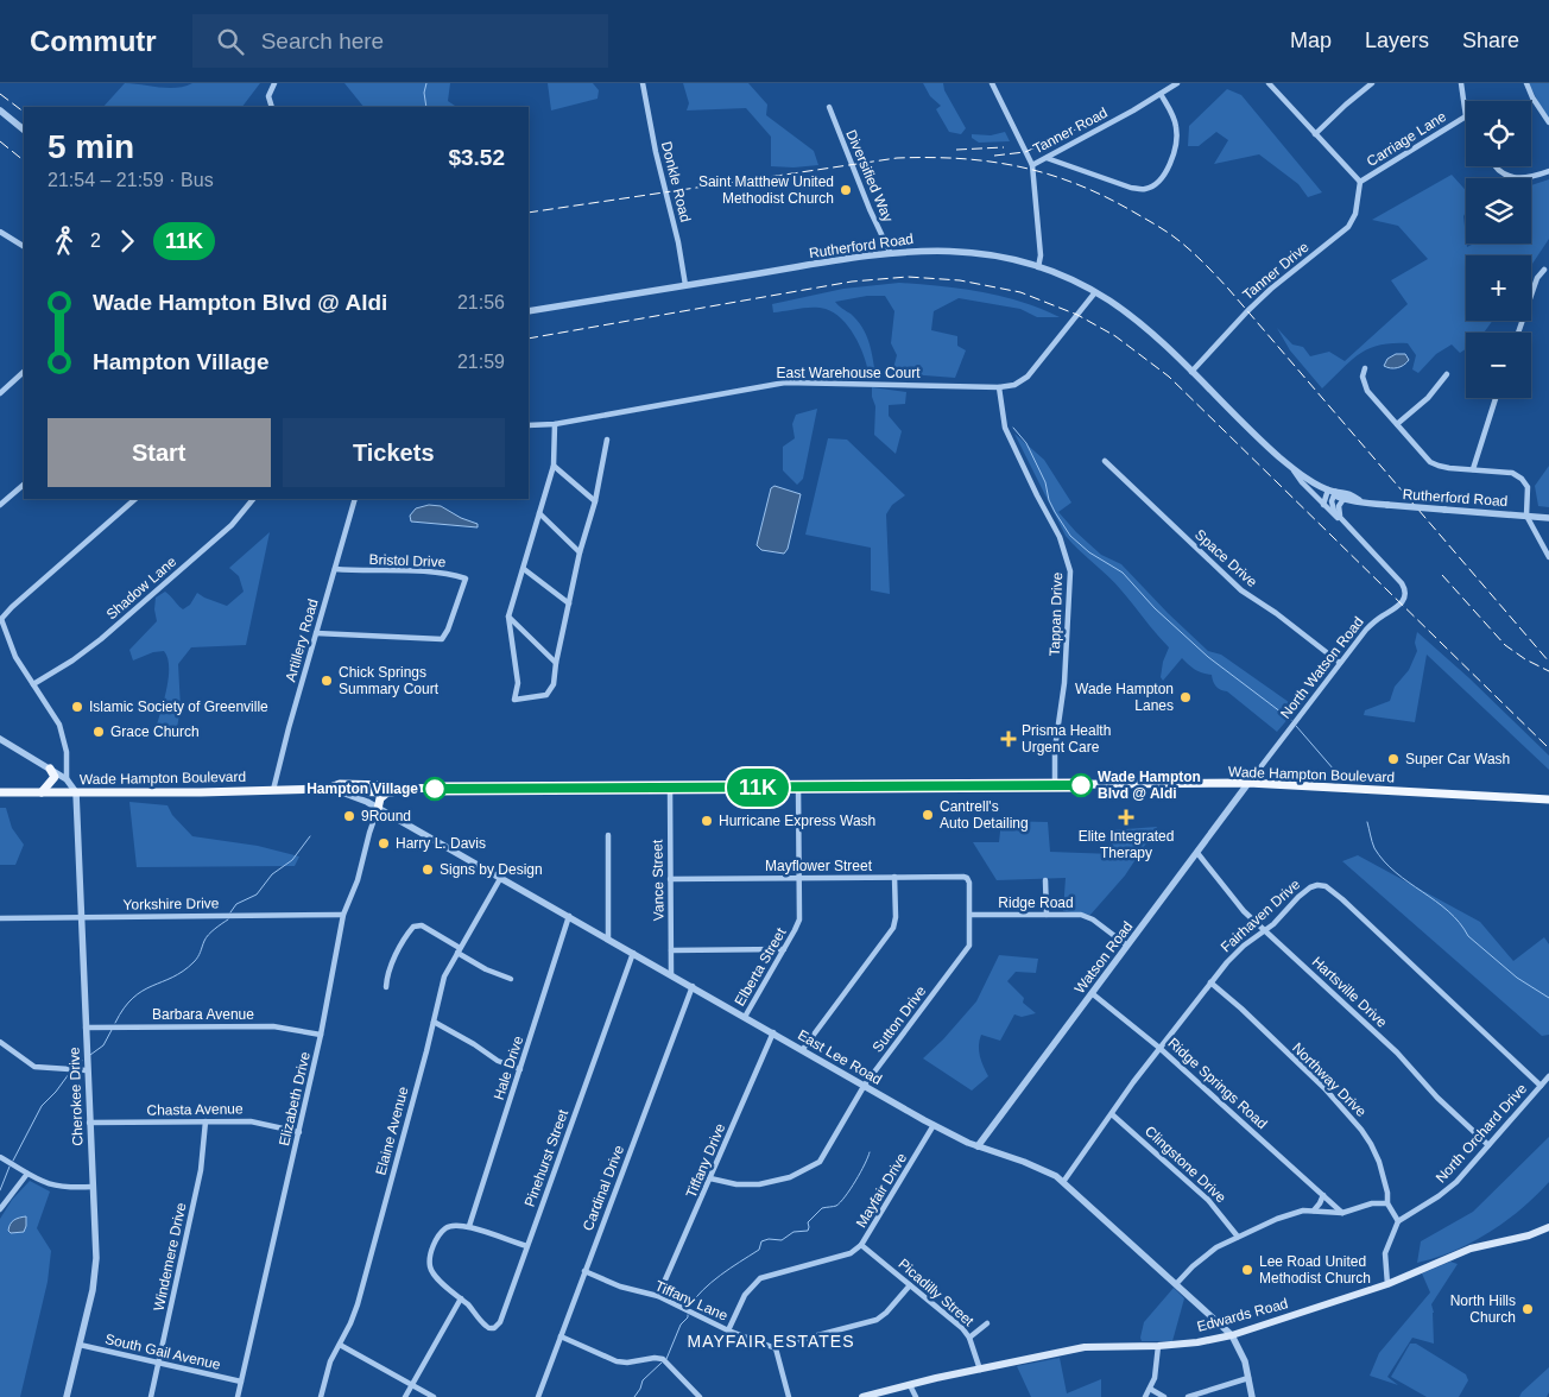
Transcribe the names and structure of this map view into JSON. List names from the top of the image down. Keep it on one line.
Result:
{"streets":{"main road":["Wade Hampton Boulevard","Edwards Road"],"street":["Tanner Road","Carriage Lane","Diversified Way","Donkle Road","Rutherford Road","Tanner Drive","East Warehouse Court","Space Drive","Bristol Drive","Shadow Lane","Tappan Drive","Artillery Road","North Watson Road","Mayflower Street","Vance Street","Ridge Road","Yorkshire Drive","Fairhaven Drive","Watson Road","Elberta Street","Hartsville Drive","Barbara Avenue","Sutton Drive","East Lee Road","Hale Drive","Northway Drive","Ridge Springs Road","Cherokee Drive","Elizabeth Drive","Chasta Avenue","Elaine Avenue","North Orchard Drive","Pinehurst Street","Tiffany Drive","Clingstone Drive","Cardinal Drive","Mayfair Drive","Windemere Drive","Picadilly Street","Tiffany Lane","South Gail Avenue"]},"crossings":[["Tanner Road","Rutherford Road"],["Carriage Lane","Tanner Drive"],["Diversified Way","Rutherford Road"],["Donkle Road","Rutherford Road"],["Rutherford Road","Tanner Drive"],["Rutherford Road","East Warehouse Court"],["Rutherford Road","North Watson Road"],["East Warehouse Court","Tappan Drive"],["Space Drive","North Watson Road"],["Bristol Drive","Artillery Road"],["Tappan Drive","Wade Hampton Boulevard"],["Artillery Road","Wade Hampton Boulevard"],["North Watson Road","Wade Hampton Boulevard"],["North Watson Road","Watson Road"],["Wade Hampton Boulevard","Vance Street"],["Wade Hampton Boulevard","Watson Road"],["Wade Hampton Boulevard","Elberta Street"],["Wade Hampton Boulevard","East Lee Road"],["Wade Hampton Boulevard","Cherokee Drive"],["Mayflower Street","Vance Street"],["Mayflower Street","Elberta Street"],["Mayflower Street","Sutton Drive"],["Vance Street","East Lee Road"],["Ridge Road","Watson Road"],["Ridge Road","Sutton Drive"],["Yorkshire Drive","Cherokee Drive"],["Yorkshire Drive","Elizabeth Drive"],["Fairhaven Drive","Hartsville Drive"],["Fairhaven Drive","East Lee Road"],["Fairhaven Drive","Northway Drive"],["Fairhaven Drive","Ridge Springs Road"],["Fairhaven Drive","North Orchard Drive"],["Fairhaven Drive","Clingstone Drive"],["Watson Road","Hartsville Drive"],["Watson Road","East Lee Road"],["Watson Road","Ridge Springs Road"],["Elberta Street","East Lee Road"],["Hartsville Drive","North Orchard Drive"],["Barbara Avenue","Cherokee Drive"],["Barbara Avenue","Elizabeth Drive"],["Sutton Drive","East Lee Road"],["Sutton Drive","Tiffany Drive"],["East Lee Road","Hale Drive"],["East Lee Road","Elizabeth Drive"],["East Lee Road","Elaine Avenue"],["East Lee Road","Pinehurst Street"],["East Lee Road","Tiffany Drive"],["East Lee Road","Cardinal Drive"],["East Lee Road","Mayfair Drive"],["East Lee Road","Edwards Road"],["Northway Drive","North Orchard Drive"],["Cherokee Drive","Chasta Avenue"],["Cherokee Drive","South Gail Avenue"],["Elizabeth Drive","Chasta Avenue"],["Elizabeth Drive","South Gail Avenue"],["Chasta Avenue","Windemere Drive"],["Tiffany Drive","Tiffany Lane"],["Cardinal Drive","Tiffany Lane"],["Mayfair Drive","Picadilly Street"],["Mayfair Drive","Tiffany Lane"],["Windemere Drive","South Gail Avenue"],["Picadilly Street","Edwards Road"]],"districts":["MAYFAIR ESTATES"],"places":{"other":["Saint Matthew United Methodist Church","Chick Springs Summary Court","Wade Hampton Lanes","Islamic Society of Greenville","Grace Church","Super Car Wash","Wade Hampton Blvd @ Aldi","Hampton Village","Cantrell's Auto Detailing","9Round","Hurricane Express Wash","Harry L. Davis","Signs by Design","Lee Road United Methodist Church","North Hills Church"],"health":["Prisma Health Urgent Care","Elite Integrated Therapy"]},"lines":["bus line 11K"],"page":{"header":"Commutr","search":"Search here","nav":["Map","Layers","Share"],"on_map":"11K","map_buttons":["+","−"],"heading":["5 min","21:54 – 21:59 · Bus","$3.52"],"legs":["2","11K"],"list":[{"name":"Wade Hampton Blvd @ Aldi","value":"21:56"},{"name":"Hampton Village","value":"21:59"}],"buttons":["Start","Tickets"]}}
